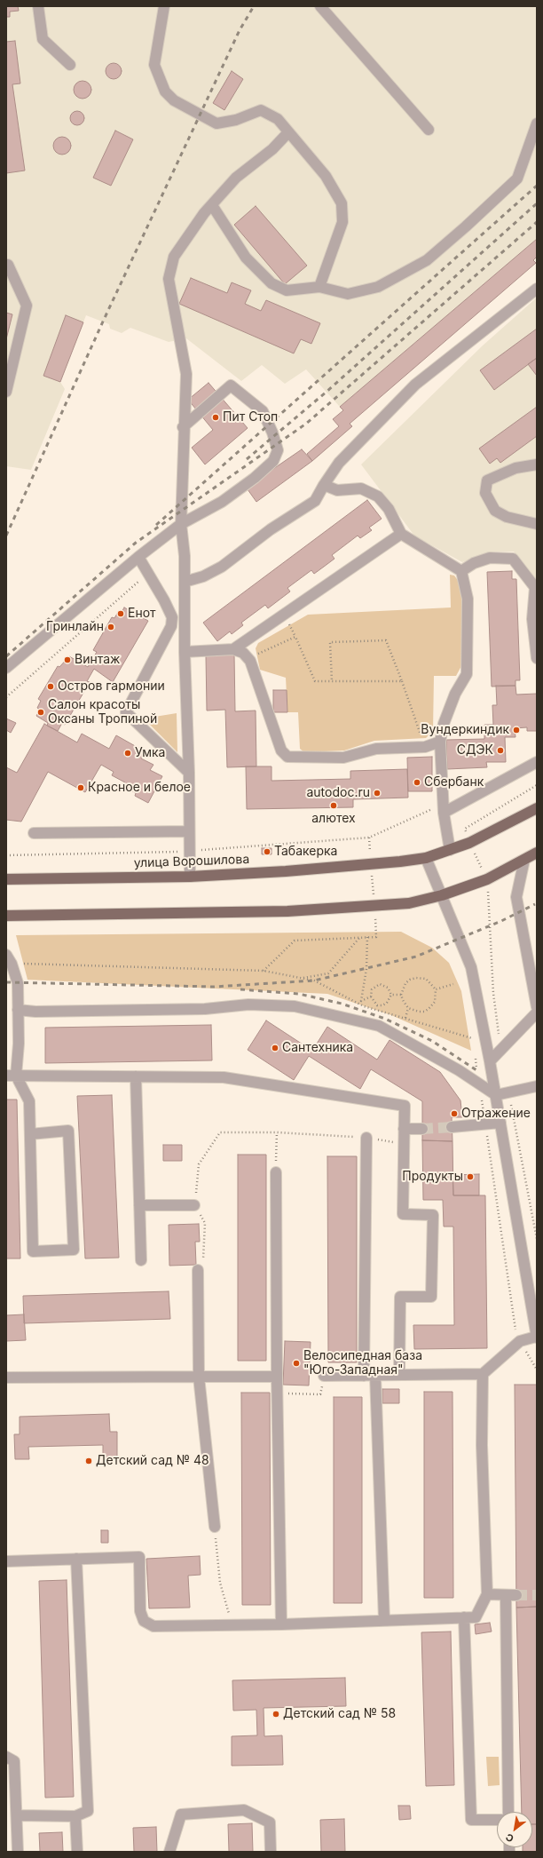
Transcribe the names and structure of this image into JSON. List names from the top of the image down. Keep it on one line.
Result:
{"streets":{"main road":["улица Ворошилова"]},"places":["Пит Стоп","Енот","Гринлайн","Винтаж","Остров гармонии","Салон красоты Оксаны Тропиной","Вундеркиндик","СДЭК","Умка","Сбербанк","Красное и белое","autodoc.ru","алютех","Табакерка","Сантехника","Отражение","Продукты","Велосипедная база \"Юго-Западная\"","Детский сад № 48","Детский сад № 58"],"north":"bottom left"}
